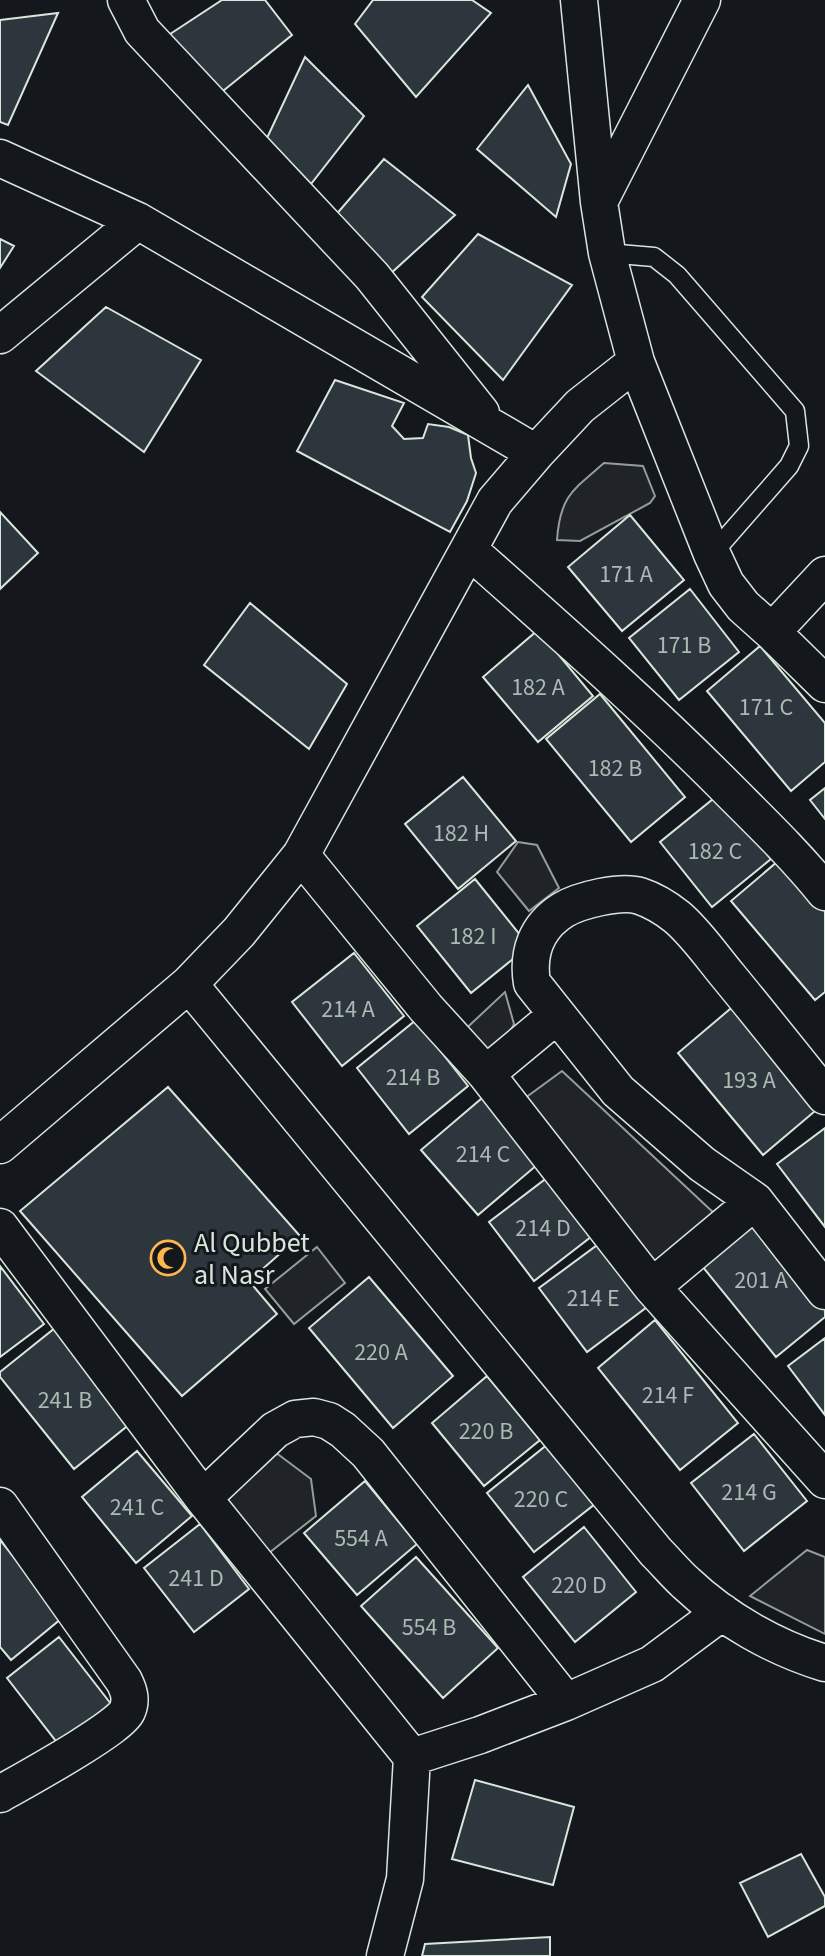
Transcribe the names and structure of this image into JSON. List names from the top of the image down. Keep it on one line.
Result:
{"places":{"mosque":["Al Qubbet al Nasr"]},"house_numbers":["171 A","171 B","182 A","171 C","182 B","182 H","182 C","182 I","214 A","214 B","193 A","214 C","214 D","201 A","214 E","220 A","214 F","241 B","220 B","214 G","220 C","241 C","554 A","241 D","220 D","554 B"]}
